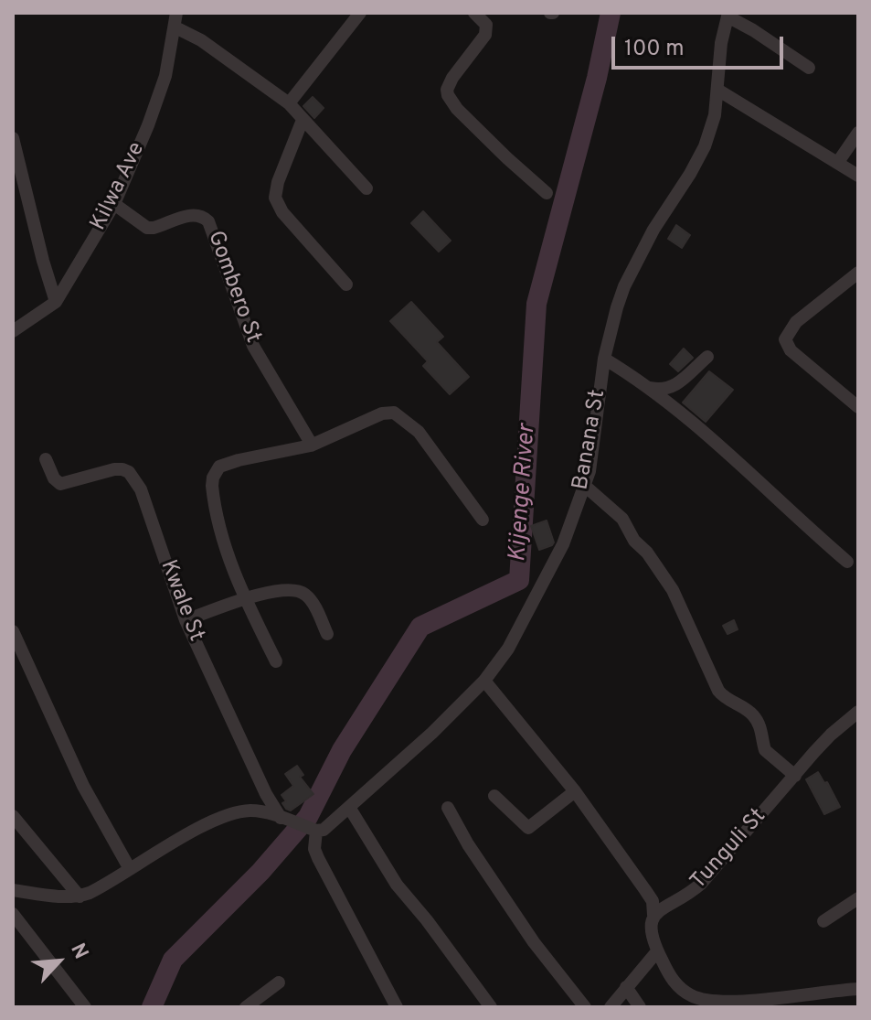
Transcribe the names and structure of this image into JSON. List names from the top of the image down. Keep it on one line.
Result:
{"streets":{"street":["Kilwa Ave","Gombero St","Banana St","Kwale St","Tunguli St"]},"crossings":[["Kilwa Ave","Gombero St"]],"water":["Kijenge River"],"scale_bar":"100 m","north":"top right"}
